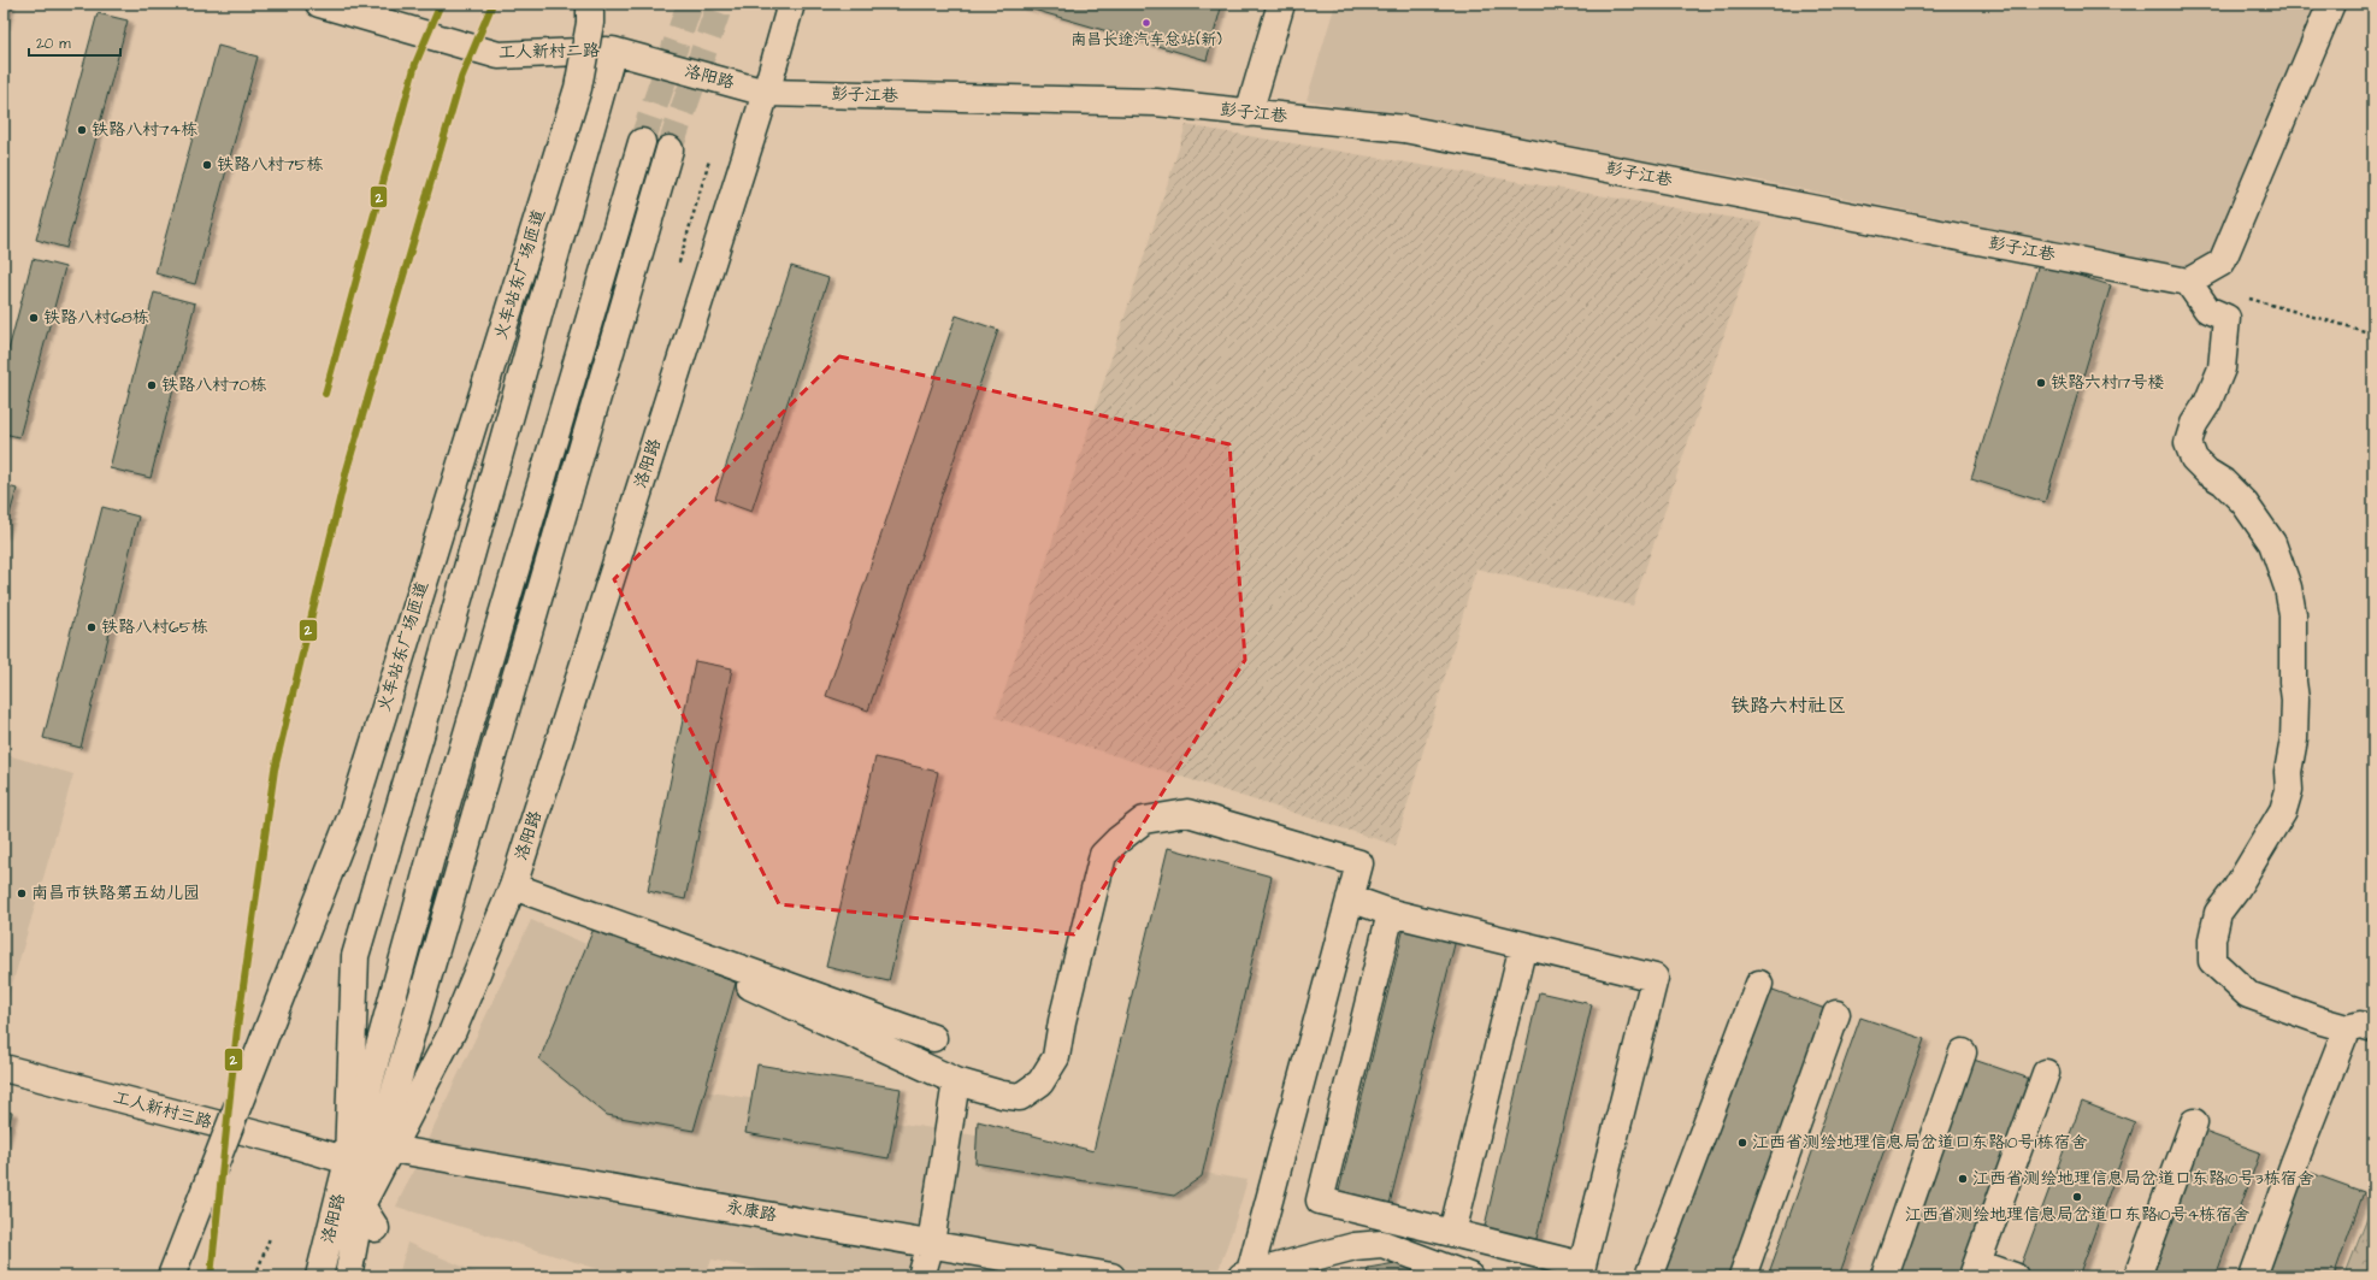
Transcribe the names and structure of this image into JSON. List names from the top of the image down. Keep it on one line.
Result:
{"streets":{"main road":["工人新村二路","洛阳路","彭子江巷","火车站东广场匝道","工人新村三路","永康路"]},"crossings":[["工人新村二路","洛阳路"],["洛阳路","彭子江巷"],["洛阳路","工人新村三路"],["洛阳路","永康路"]],"districts":["铁路六村社区"],"places":["南昌长途汽车总站(新)","铁路八村74栋","铁路八村75栋","铁路八村68栋","铁路六村17号楼","铁路八村70栋","铁路八村65栋","南昌市铁路第五幼儿园","江西省测绘地理信息局岔道口东路10号1栋宿舍","江西省测绘地理信息局岔道口东路10号3栋宿舍","江西省测绘地理信息局岔道口东路10号4栋宿舍"],"lines":["transit line 2"],"scale_bar":"20 m"}
